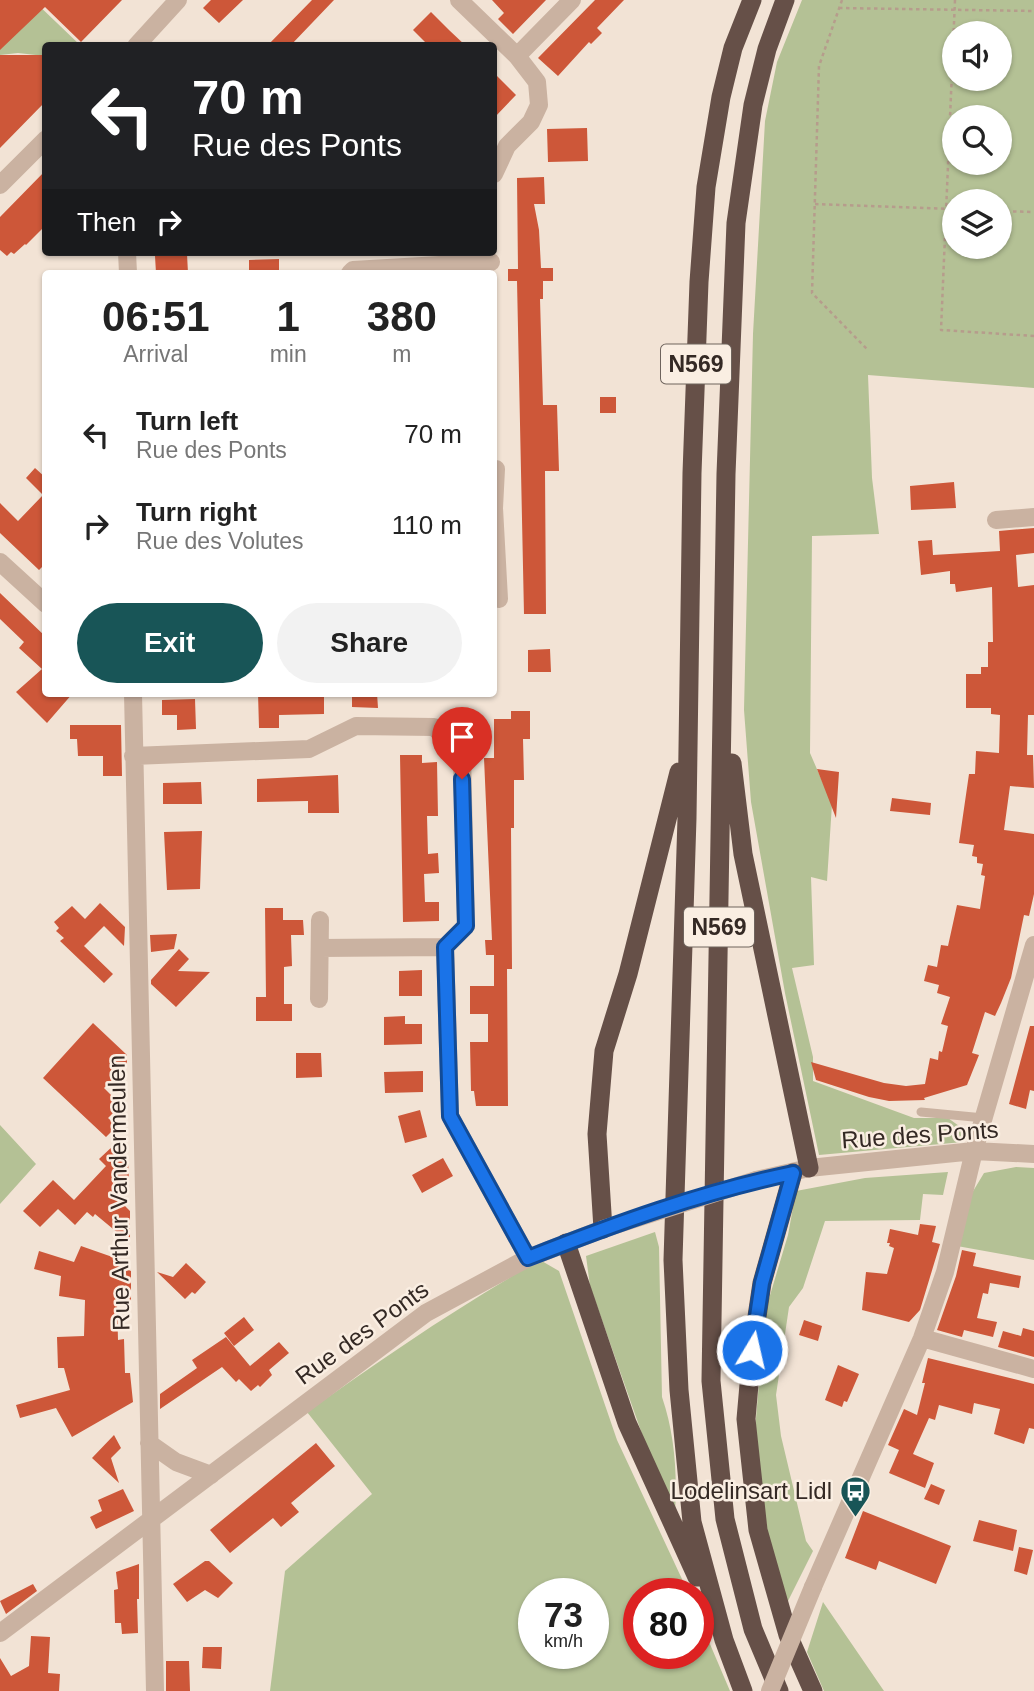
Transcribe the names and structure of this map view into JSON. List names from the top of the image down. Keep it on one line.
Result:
{"streets":{"highway":["N569"],"street":["Rue des Ponts","Rue Arthur Vandermeulen"]},"crossings":[["Rue des Ponts","Rue Arthur Vandermeulen"]],"places":{"bus stop":["Lodelinsart Lidl"]},"page":{"turn":["70 m","Rue des Ponts"],"then":"Then","eta":["06:51","Arrival","1","min","380","m"],"list":[{"name":"Turn left","note":"Rue des Ponts","value":"70 m"},{"name":"Turn right","note":"Rue des Volutes","value":"110 m"}],"buttons":["Exit","Share"],"speed":"73 km/h","limit":"80"}}
